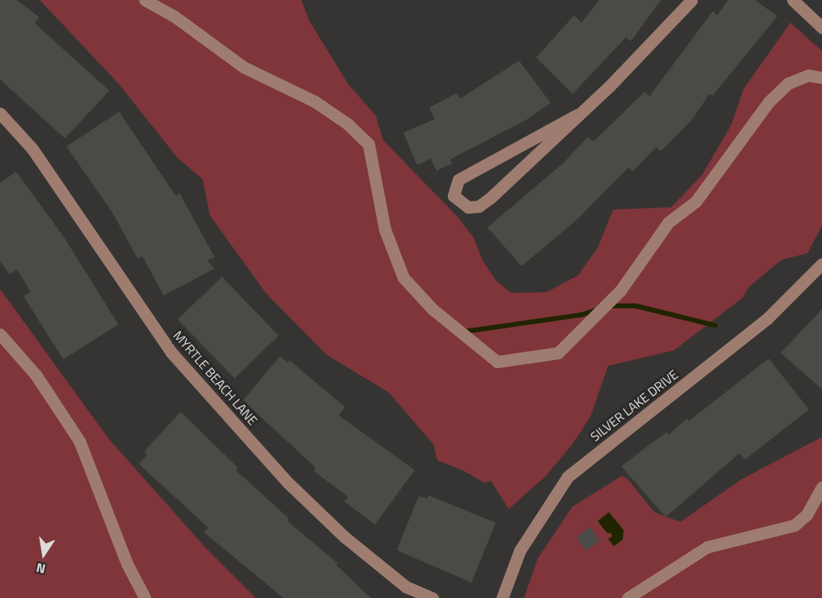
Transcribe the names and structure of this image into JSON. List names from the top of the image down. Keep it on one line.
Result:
{"streets":{"street":["MYRTLE BEACH LANE","SILVER LAKE DRIVE"]},"north":"bottom"}
